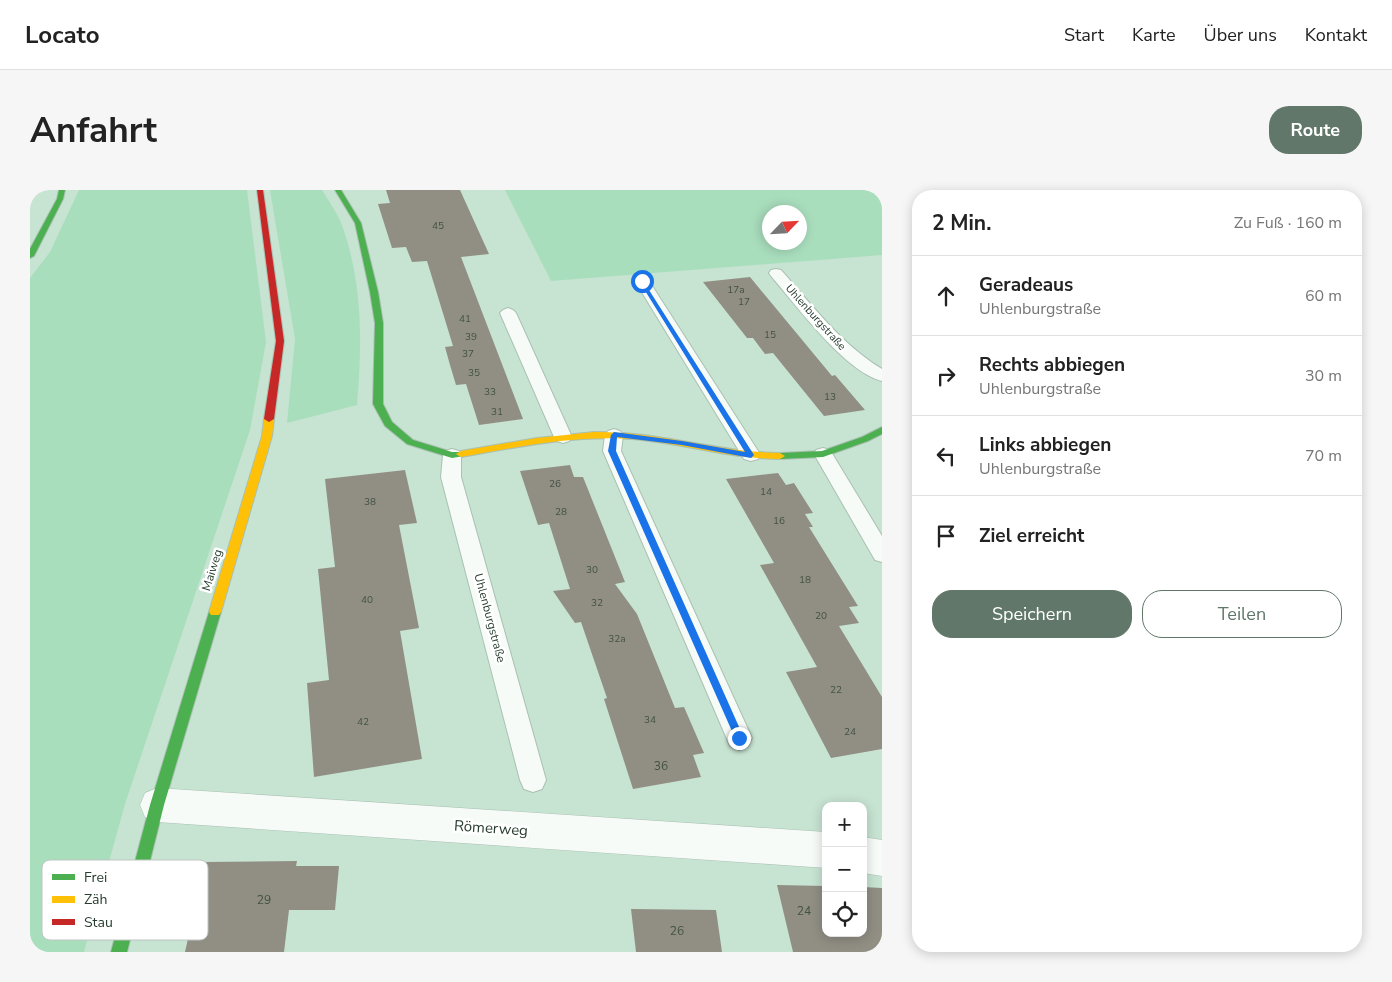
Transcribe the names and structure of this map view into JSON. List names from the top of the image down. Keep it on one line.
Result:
{"streets":{"street":["Maiweg","Römerweg"],"lane":["Uhlenburgstraße"]},"crossings":[["Maiweg","Römerweg"]],"house_numbers":["45","17a","17","41","15","39","37","35","33","13","31","26","14","38","28","16","30","18","40","32","20","32a","22","34","42","24","36","29","24","26"],"legend":["Frei","Zäh","Stau"],"north":"top right","page":{"header":"Locato","nav":["Start","Karte","Über uns","Kontakt"],"buttons":["Route",["Speichern","Teilen"]],"title":"Anfahrt","heading":["2 Min.","Zu Fuß · 160 m"],"list":[["Geradeaus","Uhlenburgstraße","60 m"],["Rechts abbiegen","Uhlenburgstraße","30 m"],["Links abbiegen","Uhlenburgstraße","70 m"],"Ziel erreicht"],"map_buttons":["+","−"]}}
